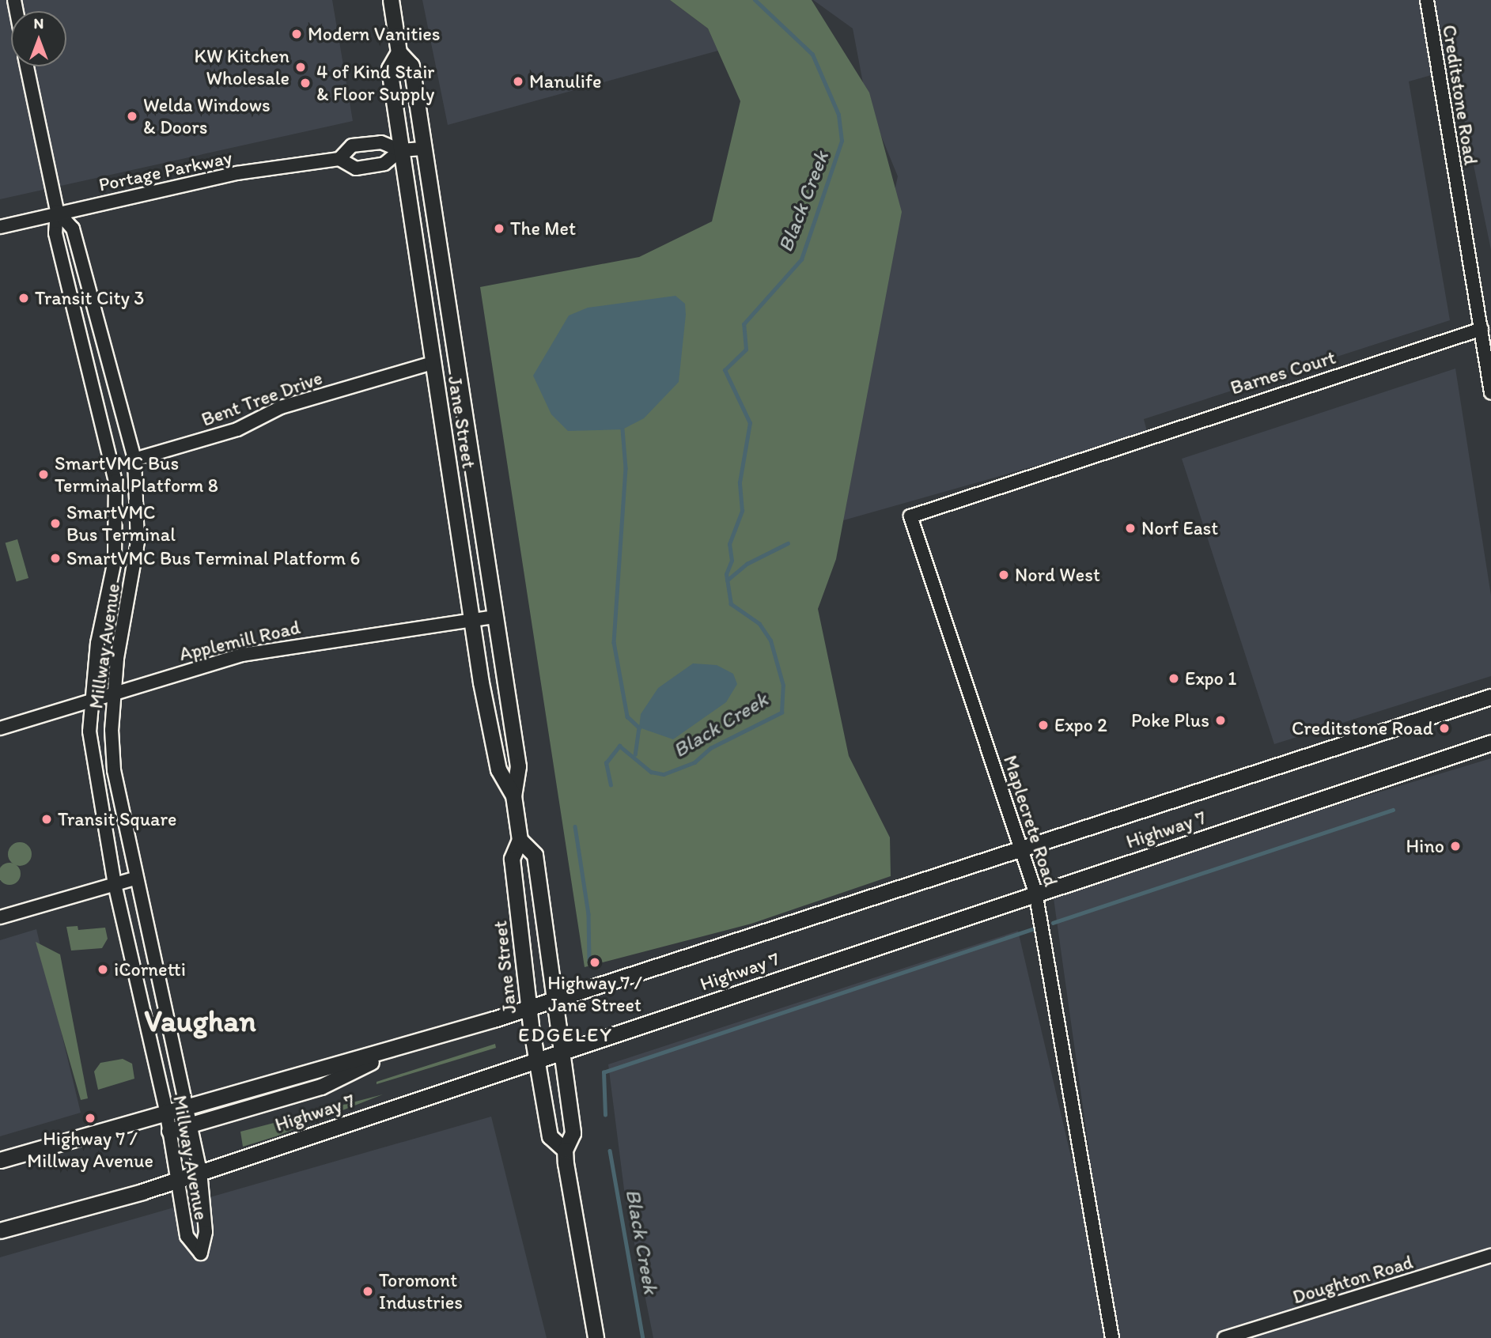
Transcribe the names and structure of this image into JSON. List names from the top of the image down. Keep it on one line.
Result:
{"streets":{"main road":["Jane Street","Highway 7"],"street":["Creditstone Road","Portage Parkway","Barnes Court","Bent Tree Drive","Applemill Road","Millway Avenue","Maplecrete Road","Doughton Road"]},"crossings":[["Creditstone Road","Barnes Court"],["Portage Parkway","Jane Street"],["Portage Parkway","Millway Avenue"],["Barnes Court","Maplecrete Road"],["Bent Tree Drive","Jane Street"],["Bent Tree Drive","Millway Avenue"],["Jane Street","Applemill Road"],["Jane Street","Highway 7"],["Applemill Road","Millway Avenue"],["Millway Avenue","Highway 7"],["Maplecrete Road","Highway 7"]],"districts":["Vaughan","EDGELEY"],"water":["Black Creek"],"places":["Modern Vanities","KW Kitchen Wholesale","Manulife","4 of Kind Stair & Floor Supply","Welda Windows & Doors","The Met","Transit City 3","SmartVMC Bus Terminal Platform 8","SmartVMC Bus Terminal","Norf East","SmartVMC Bus Terminal Platform 6","Nord West","Expo 1","Poke Plus","Expo 2","Creditstone Road","Transit Square","Hino","Highway 7 / Jane Street","iCornetti","Highway 7 / Millway Avenue","Toromont Industries"],"north":"top"}
